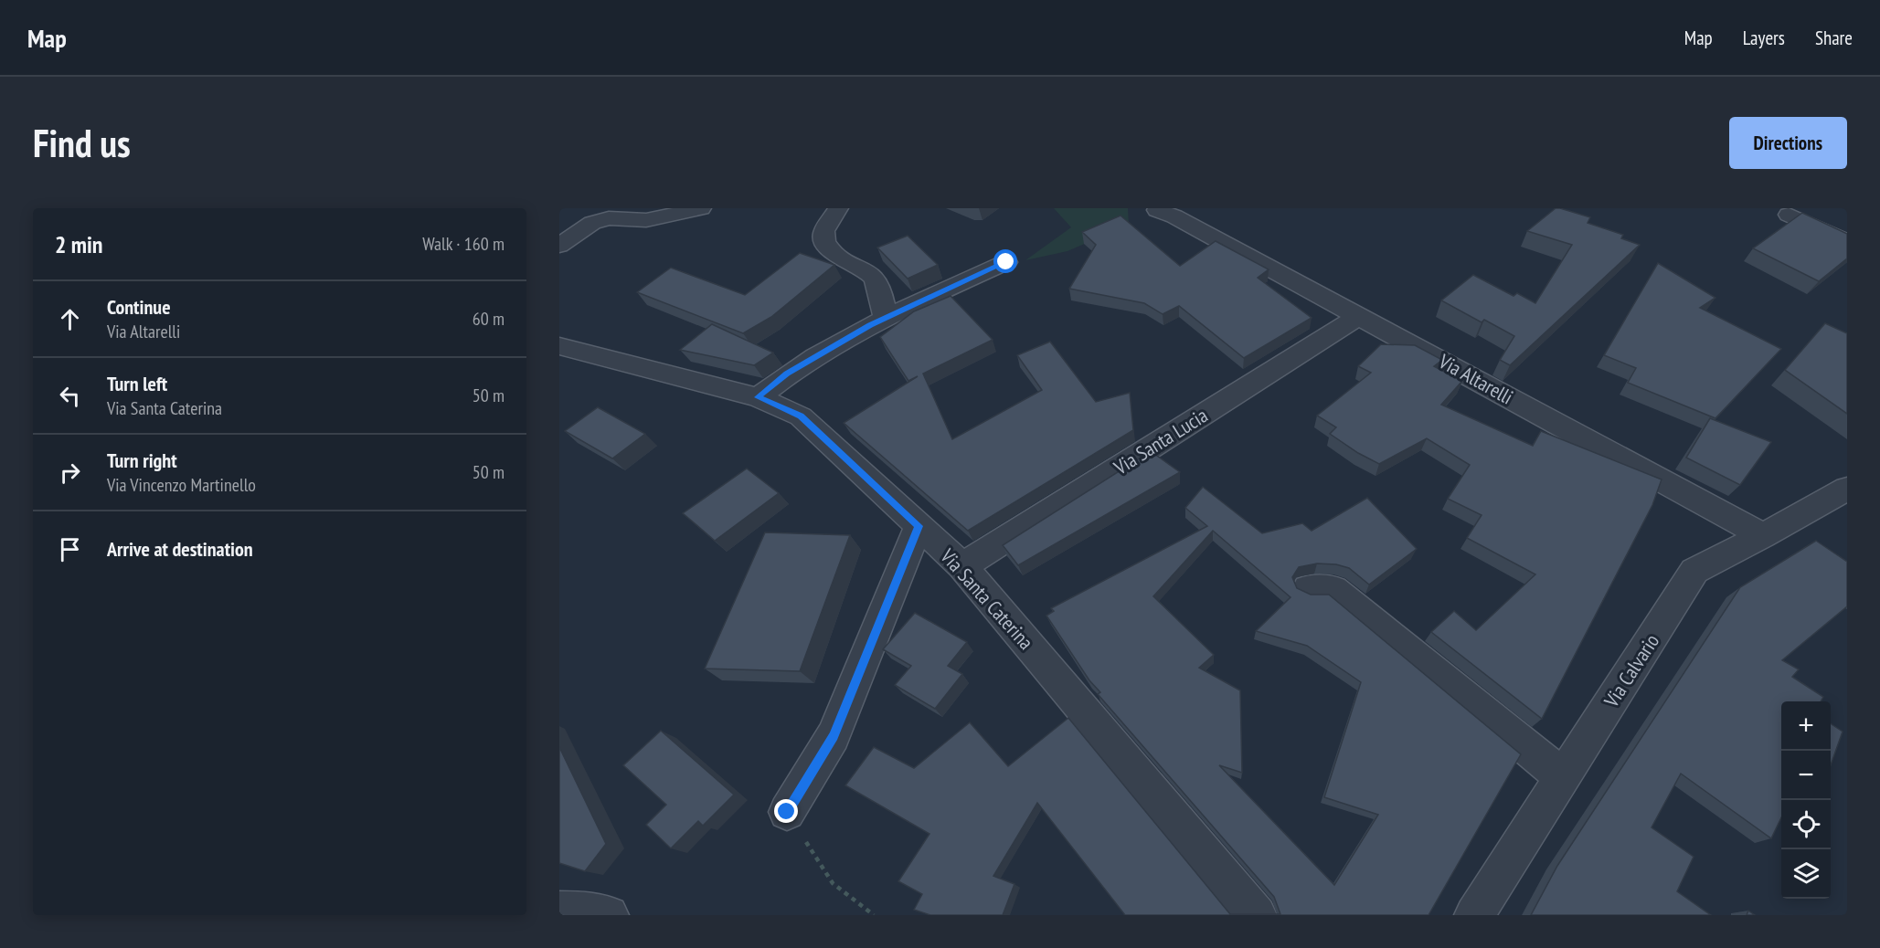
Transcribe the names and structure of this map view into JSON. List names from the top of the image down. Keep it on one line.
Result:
{"streets":{"street":["Via Altarelli","Via Santa Lucia","Via Santa Caterina","Via Calvario"]},"crossings":[["Via Altarelli","Via Santa Lucia"],["Via Altarelli","Via Calvario"],["Via Santa Lucia","Via Santa Caterina"]],"page":{"header":"Map","nav":["Map","Layers","Share"],"buttons":"Directions","title":"Find us","heading":["2 min","Walk · 160 m"],"list":[["Continue","Via Altarelli","60 m"],["Turn left","Via Santa Caterina","50 m"],["Turn right","Via Vincenzo Martinello","50 m"],"Arrive at destination"],"map_buttons":["+","−"]}}
